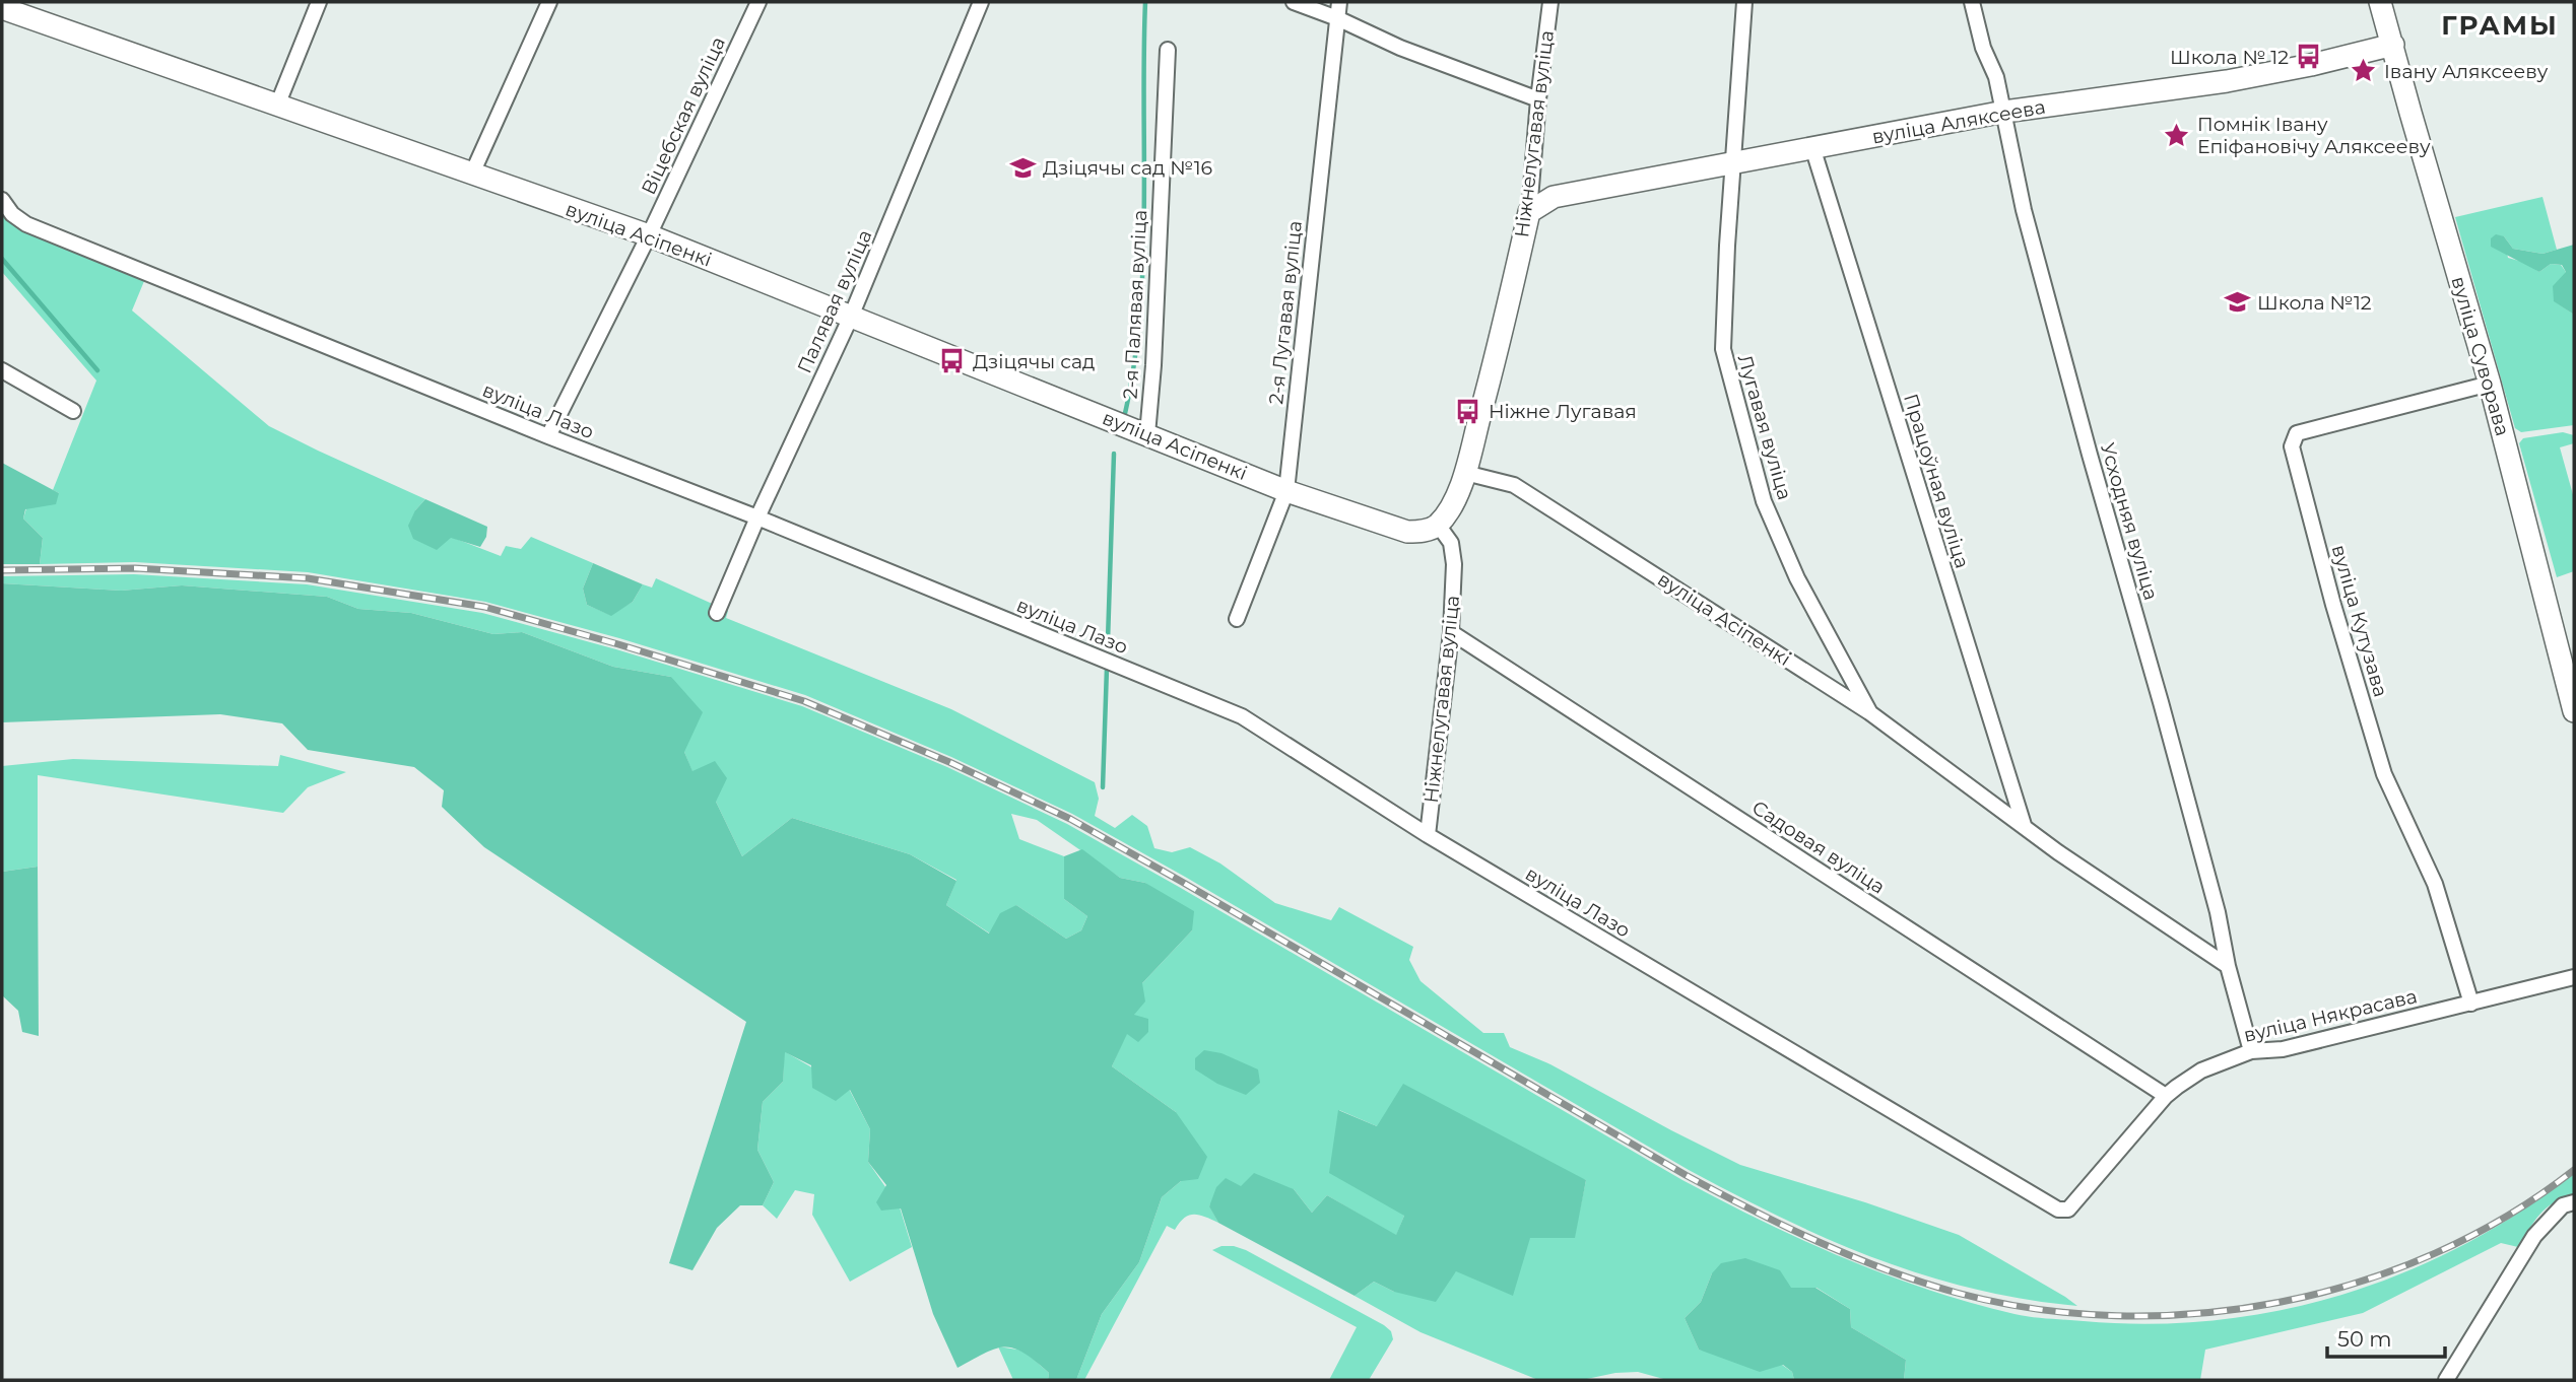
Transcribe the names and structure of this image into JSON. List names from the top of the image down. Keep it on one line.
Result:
{"streets":{"street":["Віцебская вуліца","вуліца Аляксеева","Ніжнелугавая вуліца","вуліца Асіпенкі","Палявая вуліца","2-я Палявая вуліца","2-я Лугавая вуліца","вуліца Суворава","вуліца Лазо","Лугавая вуліца","Працоўная вуліца","Усходняя вуліца","вуліца Кутузава","Садовая вуліца","вуліца Някрасава"]},"crossings":[["Віцебская вуліца","вуліца Асіпенкі"],["Віцебская вуліца","вуліца Лазо"],["вуліца Аляксеева","Ніжнелугавая вуліца"],["вуліца Аляксеева","вуліца Суворава"],["вуліца Аляксеева","Лугавая вуліца"],["вуліца Аляксеева","Працоўная вуліца"],["вуліца Аляксеева","Усходняя вуліца"],["Ніжнелугавая вуліца","вуліца Асіпенкі"],["Ніжнелугавая вуліца","вуліца Лазо"],["Ніжнелугавая вуліца","Садовая вуліца"],["вуліца Асіпенкі","Палявая вуліца"],["вуліца Асіпенкі","2-я Палявая вуліца"],["вуліца Асіпенкі","2-я Лугавая вуліца"],["вуліца Асіпенкі","Лугавая вуліца"],["вуліца Асіпенкі","Працоўная вуліца"],["вуліца Асіпенкі","Усходняя вуліца"],["Палявая вуліца","вуліца Лазо"],["вуліца Суворава","вуліца Кутузава"],["вуліца Лазо","вуліца Някрасава"],["Усходняя вуліца","вуліца Някрасава"],["вуліца Кутузава","вуліца Някрасава"],["Садовая вуліца","вуліца Някрасава"]],"districts":["ГРАМЫ"],"places":{"bus stop":["Школа № 12","Дзіцячы сад","Ніжне Лугавая"],"place":["Івану Аляксееву","Помнік Івану Епіфановічу Аляксееву"],"school or university":["Дзіцячы сад №16","Школа №12"]},"scale_bar":"50 m"}
